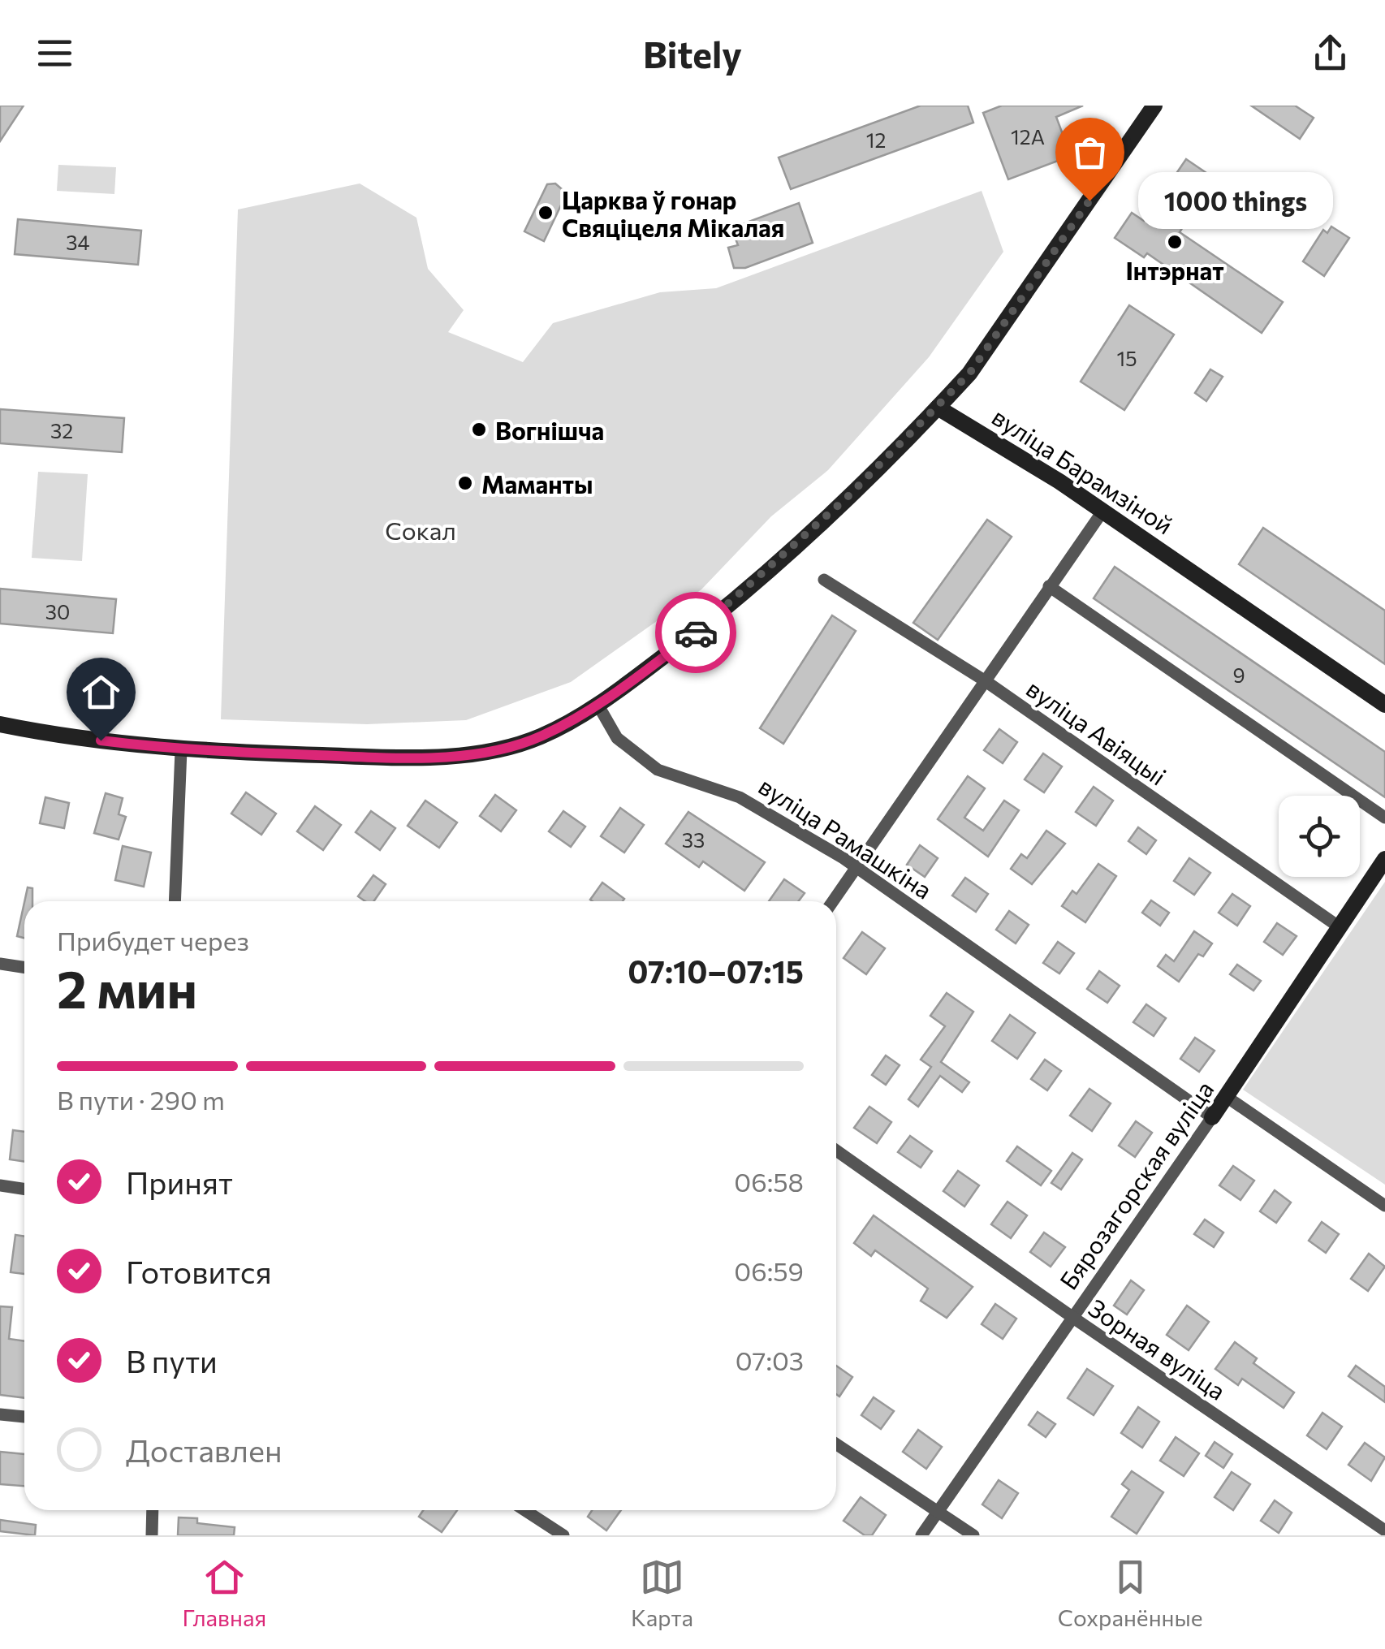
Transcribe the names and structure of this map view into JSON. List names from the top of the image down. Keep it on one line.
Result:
{"streets":{"street":["вуліца Барамзіной","вуліца Авіяцыі","вуліца Рамашкіна","Бярозагорская вуліца","Зорная вуліца"]},"crossings":[["вуліца Авіяцыі","Бярозагорская вуліца"],["вуліца Рамашкіна","Бярозагорская вуліца"],["Бярозагорская вуліца","Зорная вуліца"]],"parks":["Сокал"],"places":["1000 things","Царква ў гонар Свяціцеля Мікалая","Інтэрнат","Вогнішча","Маманты"],"house_numbers":["12А","12","34","15","32","30","9","33"],"page":{"header":"Bitely","bubble":"1000 things","heading":["2 мин","Прибудет через","07:10–07:15"],"bar":"В пути · 290 m","list":[["Принят","06:58"],["Готовится","06:59"],["В пути","07:03"],"Доставлен"],"tabs":["Главная","Карта","Сохранённые"]}}
